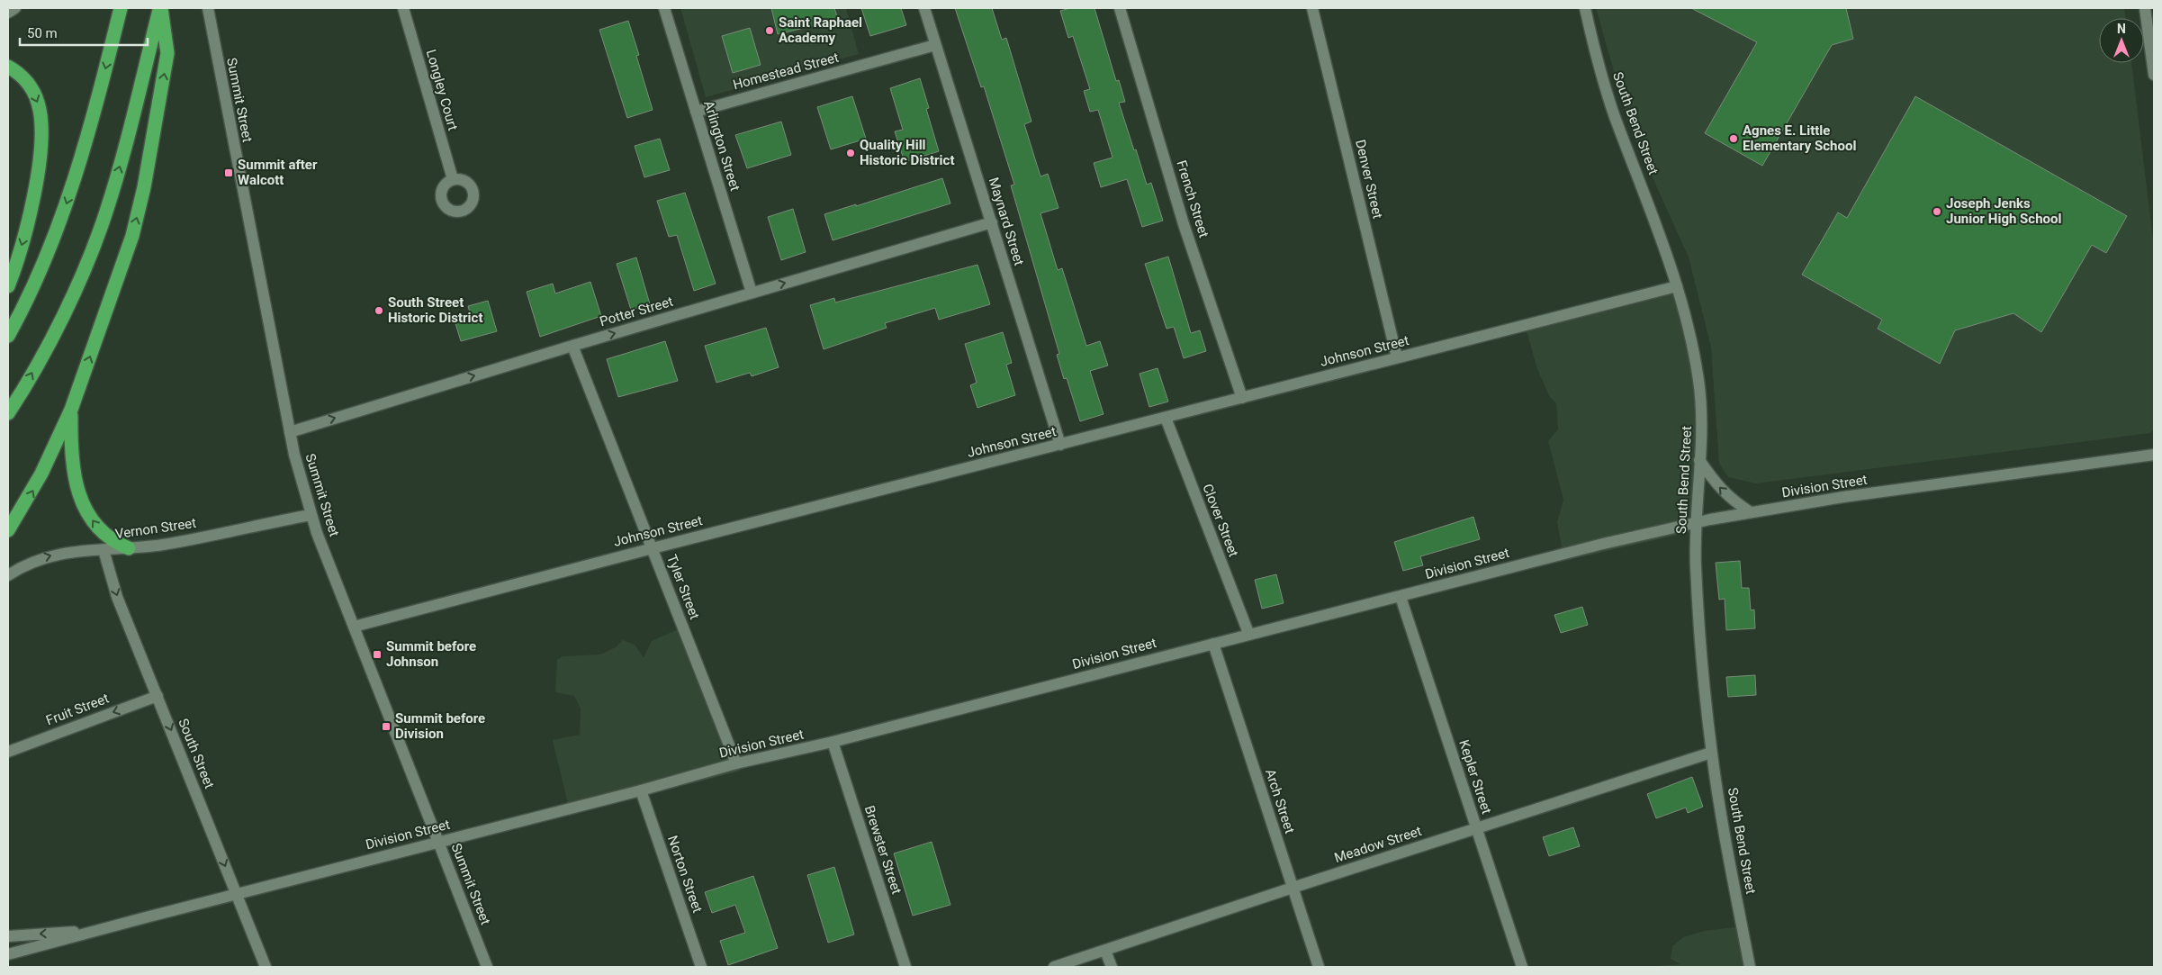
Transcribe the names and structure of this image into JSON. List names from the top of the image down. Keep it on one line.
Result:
{"streets":{"street":["Homestead Street","Longley Court","Summit Street","South Bend Street","Arlington Street","Denver Street","French Street","Maynard Street","Potter Street","Johnson Street","Division Street","Clover Street","Vernon Street","Tyler Street","Fruit Street","South Street","Kepler Street","Arch Street","Meadow Street","Brewster Street","Norton Street"]},"crossings":[["Homestead Street","Arlington Street"],["Homestead Street","Maynard Street"],["Summit Street","Potter Street"],["Summit Street","Johnson Street"],["Summit Street","Division Street"],["Summit Street","Vernon Street"],["South Bend Street","Johnson Street"],["South Bend Street","Division Street"],["South Bend Street","Meadow Street"],["Arlington Street","Potter Street"],["Denver Street","Johnson Street"],["French Street","Johnson Street"],["Maynard Street","Potter Street"],["Maynard Street","Johnson Street"],["Potter Street","Tyler Street"],["Johnson Street","Clover Street"],["Johnson Street","Tyler Street"],["Division Street","Clover Street"],["Division Street","Tyler Street"],["Division Street","South Street"],["Division Street","Kepler Street"],["Division Street","Arch Street"],["Division Street","Brewster Street"],["Division Street","Norton Street"],["Vernon Street","South Street"],["Fruit Street","South Street"],["Kepler Street","Meadow Street"],["Arch Street","Meadow Street"]],"one_way":["Potter Street","Fruit Street","South Street"],"places":{"other":["Saint Raphael Academy","Agnes E. Little Elementary School","Quality Hill Historic District","Joseph Jenks Junior High School","South Street Historic District"],"transit":["Summit after Walcott","Summit before Johnson","Summit before Division"]},"scale_bar":"50 m","north":"top"}
